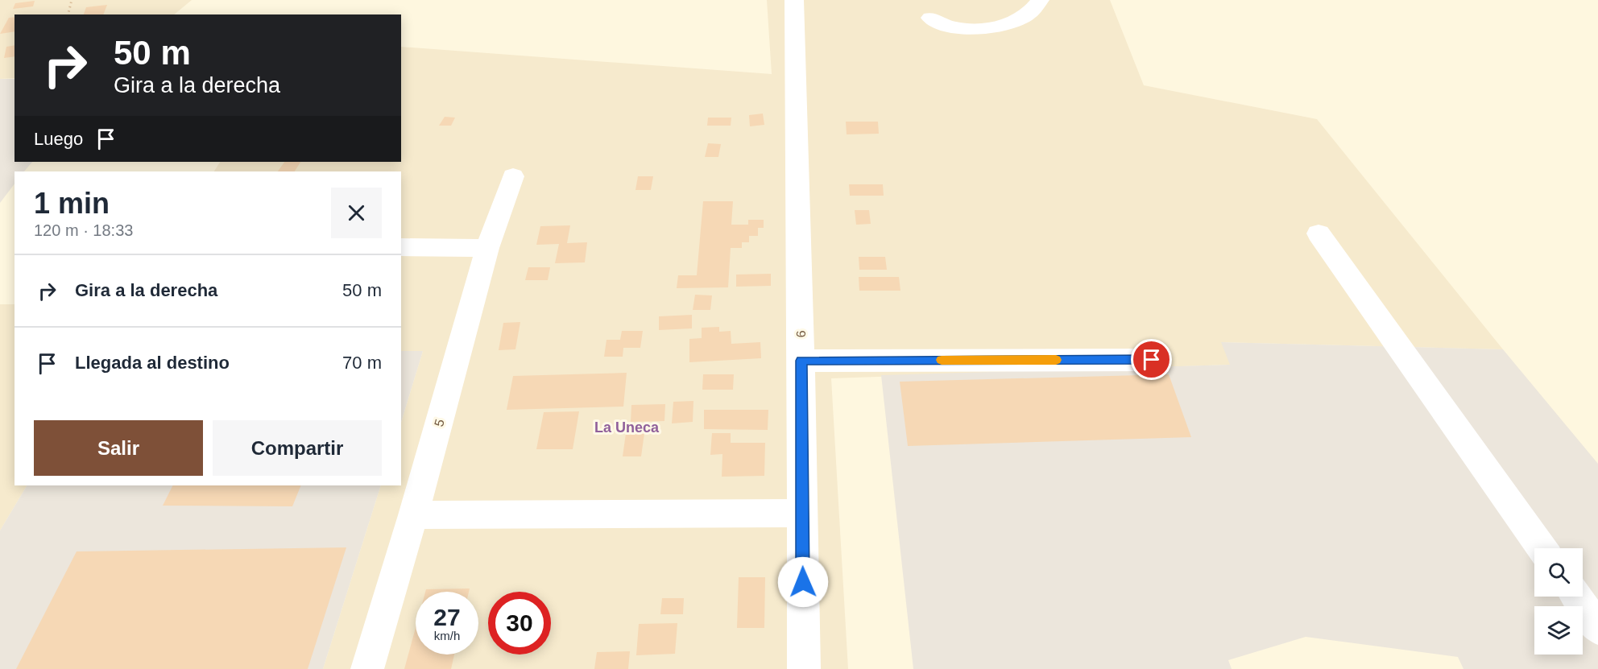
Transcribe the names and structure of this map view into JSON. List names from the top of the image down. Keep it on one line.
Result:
{"streets":{"street":["6","5"]},"districts":["La Uneca"],"page":{"turn":["50 m","Gira a la derecha"],"then":"Luego","heading":["1 min","120 m · 18:33"],"list":[{"name":"Gira a la derecha","value":"50 m"},{"name":"Llegada al destino","value":"70 m"}],"buttons":["Salir","Compartir"],"speed":"27 km/h","limit":"30"}}
